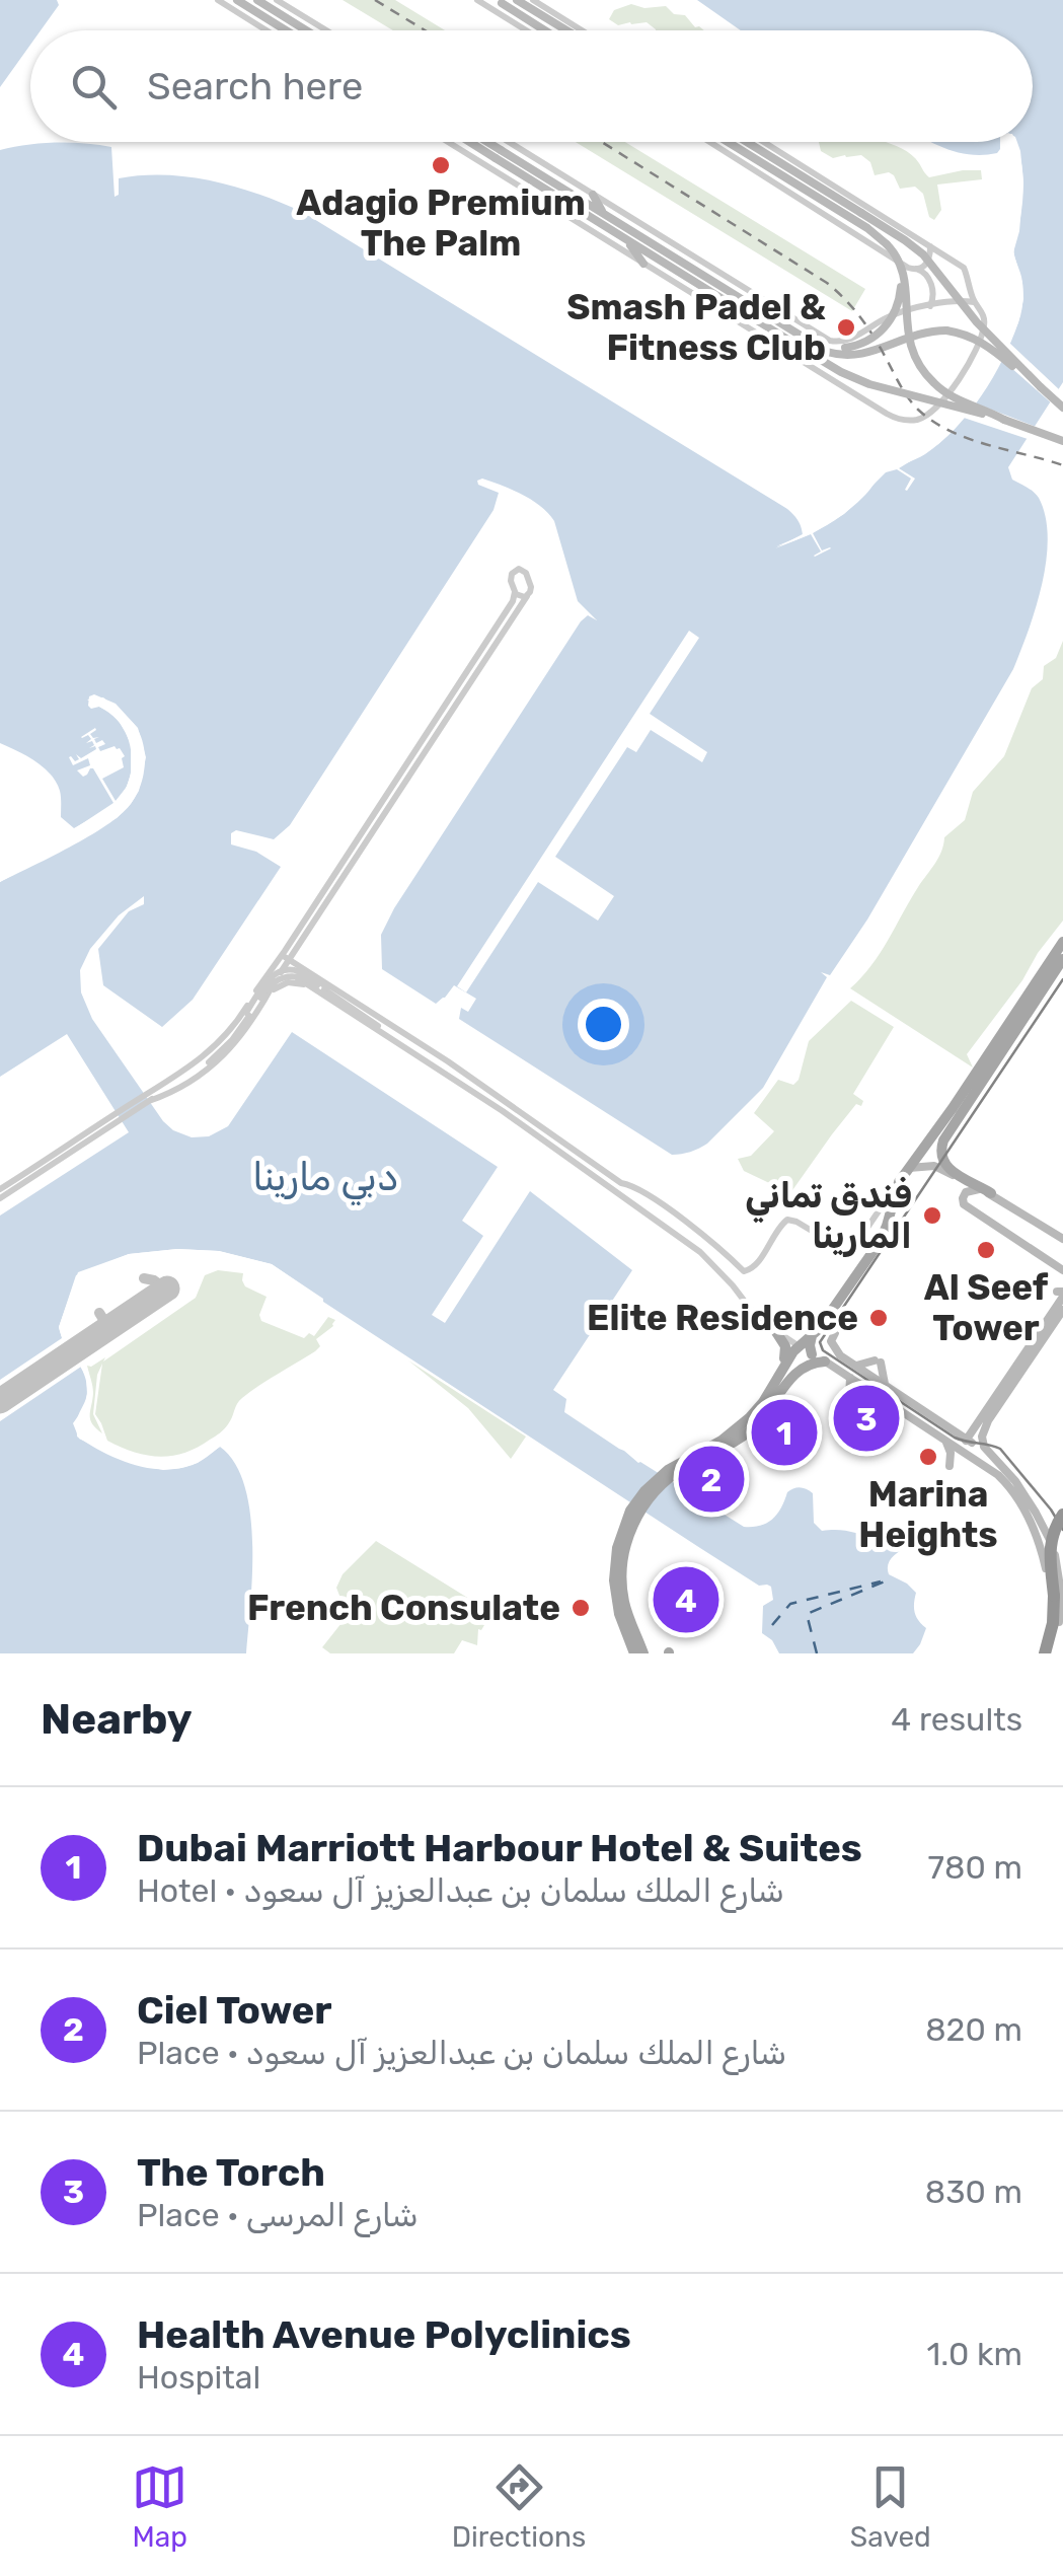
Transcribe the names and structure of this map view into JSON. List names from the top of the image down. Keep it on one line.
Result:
{"water":["دبي مارينا"],"places":["Adagio Premium The Palm","Smash Padel & Fitness Club","فندق تماني المارينا","Al Seef Tower","Elite Residence","Marina Heights","French Consulate"],"page":{"search":"Search here","pins":["3","1","2","4"],"heading":["Nearby","4 results"],"list":[{"mark":"1","name":"Dubai Marriott Harbour Hotel & Suites","note":"Hotel · شارع الملك سلمان بن عبدالعزيز آل سعود","value":"780 m"},{"mark":"2","name":"Ciel Tower","note":"Place · شارع الملك سلمان بن عبدالعزيز آل سعود","value":"820 m"},{"mark":"3","name":"The Torch","note":"Place · شارع المرسى","value":"830 m"},{"mark":"4","name":"Health Avenue Polyclinics","note":"Hospital","value":"1.0 km"}],"nav":["Map","Directions","Saved"]}}
